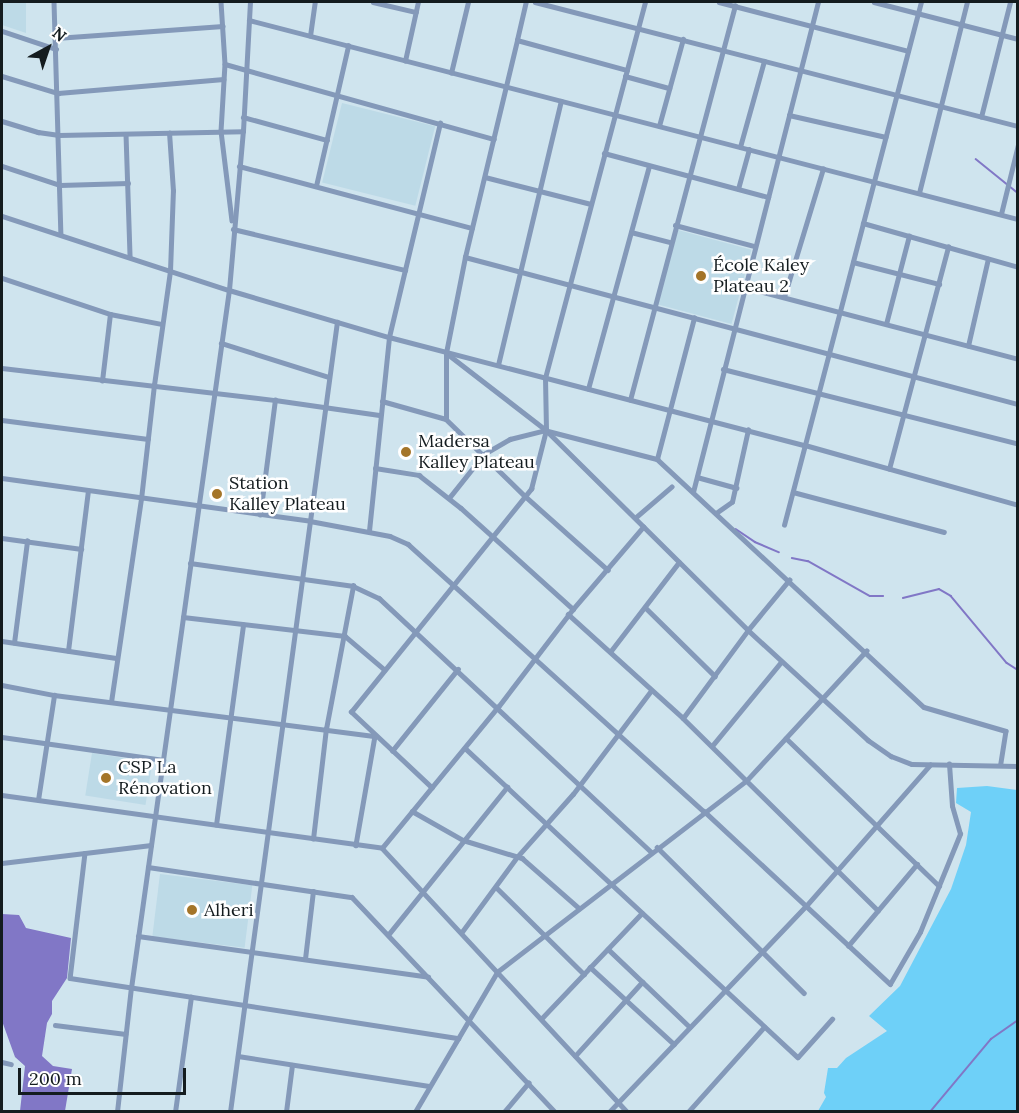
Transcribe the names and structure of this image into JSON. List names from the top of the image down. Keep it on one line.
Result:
{"places":["École Kaley Plateau 2","Madersa Kalley Plateau","Station Kalley Plateau","CSP La Rénovation","Alheri"],"scale_bar":"200 m","north":"top right"}
